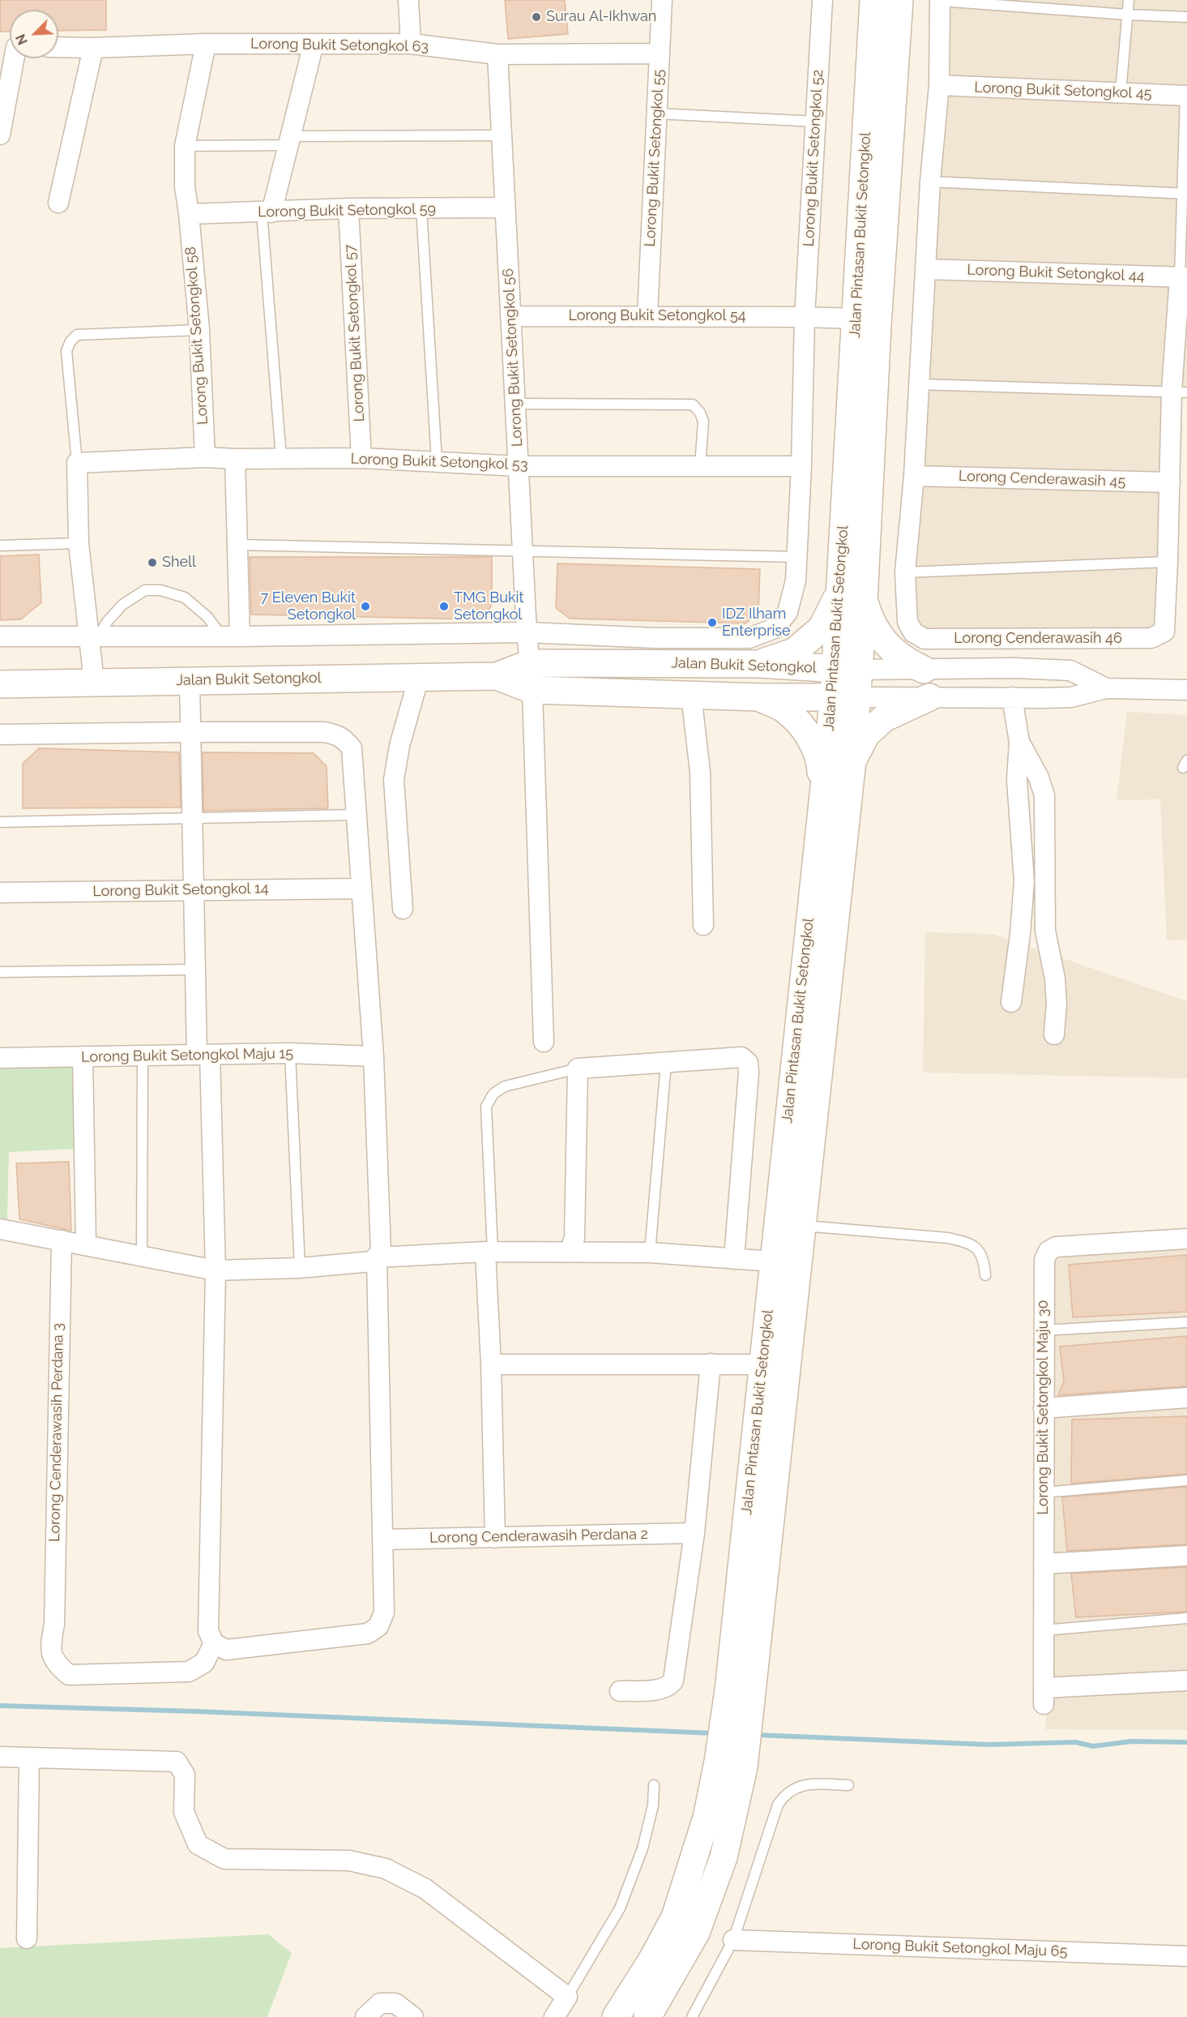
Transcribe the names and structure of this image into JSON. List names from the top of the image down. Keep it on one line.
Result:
{"streets":{"main road":["Jalan Pintasan Bukit Setongkol","Jalan Bukit Setongkol"],"street":["Lorong Bukit Setongkol 63","Lorong Bukit Setongkol 45","Lorong Bukit Setongkol 55","Lorong Bukit Setongkol 52","Lorong Bukit Setongkol 59","Lorong Bukit Setongkol 44","Lorong Bukit Setongkol 54","Lorong Bukit Setongkol 57","Lorong Bukit Setongkol 58","Lorong Bukit Setongkol 56","Lorong Bukit Setongkol 53","Lorong Cenderawasih 45","Lorong Cenderawasih 46","Lorong Bukit Setongkol 14","Lorong Bukit Setongkol Maju 15","Lorong Bukit Setongkol Maju 30","Lorong Cenderawasih Perdana 3","Lorong Cenderawasih Perdana 2","Lorong Bukit Setongkol Maju 65"]},"crossings":[["Lorong Bukit Setongkol 63","Lorong Bukit Setongkol 55"],["Lorong Bukit Setongkol 63","Lorong Bukit Setongkol 58"],["Lorong Bukit Setongkol 63","Lorong Bukit Setongkol 56"],["Lorong Bukit Setongkol 55","Lorong Bukit Setongkol 54"],["Lorong Bukit Setongkol 52","Lorong Bukit Setongkol 54"],["Lorong Bukit Setongkol 52","Lorong Bukit Setongkol 56"],["Lorong Bukit Setongkol 52","Lorong Bukit Setongkol 53"],["Lorong Bukit Setongkol 59","Lorong Bukit Setongkol 57"],["Lorong Bukit Setongkol 59","Lorong Bukit Setongkol 58"],["Lorong Bukit Setongkol 59","Lorong Bukit Setongkol 56"],["Jalan Pintasan Bukit Setongkol","Lorong Bukit Setongkol 54"],["Jalan Pintasan Bukit Setongkol","Jalan Bukit Setongkol"],["Lorong Bukit Setongkol 54","Lorong Bukit Setongkol 56"],["Lorong Bukit Setongkol 57","Lorong Bukit Setongkol 53"],["Lorong Bukit Setongkol 58","Lorong Bukit Setongkol 53"],["Lorong Bukit Setongkol 56","Lorong Bukit Setongkol 53"],["Lorong Bukit Setongkol 56","Jalan Bukit Setongkol"]],"places":["Surau Al-Ikhwan","Shell","7 Eleven Bukit Setongkol","TMG Bukit Setongkol","IDZ Ilham Enterprise"],"north":"bottom left"}
